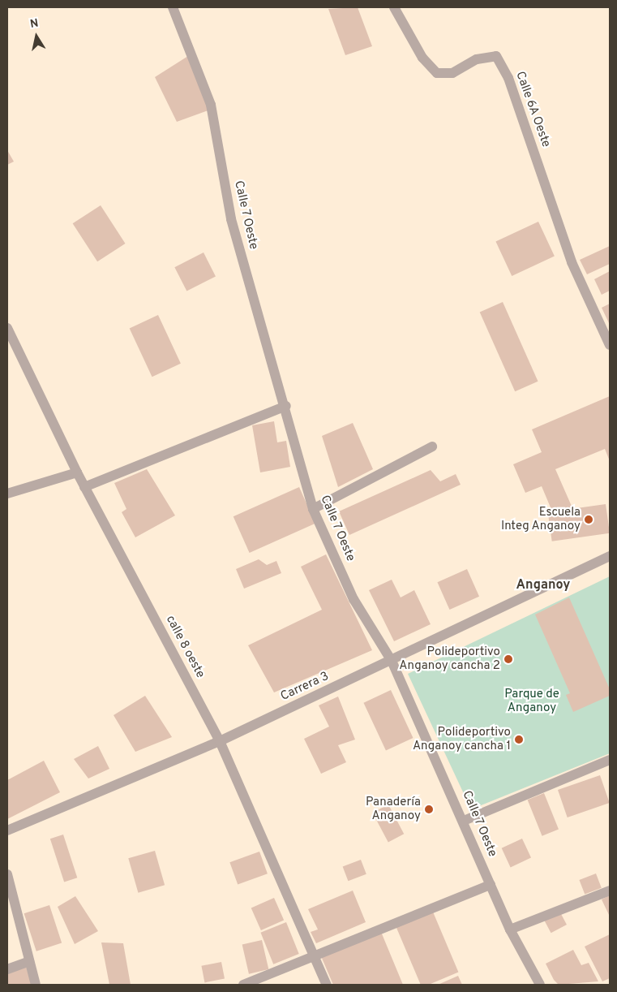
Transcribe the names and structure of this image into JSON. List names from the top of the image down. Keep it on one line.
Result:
{"streets":{"street":["Calle 6A Oeste","Calle 7 Oeste","calle 8 oeste","Carrera 3"]},"crossings":[["Calle 7 Oeste","Carrera 3"],["calle 8 oeste","Carrera 3"]],"districts":["Anganoy"],"parks":["Parque de Anganoy"],"places":["Escuela Integ Anganoy","Polideportivo Anganoy cancha 2","Polideportivo Anganoy cancha 1","Panadería Anganoy"],"north":"top"}
